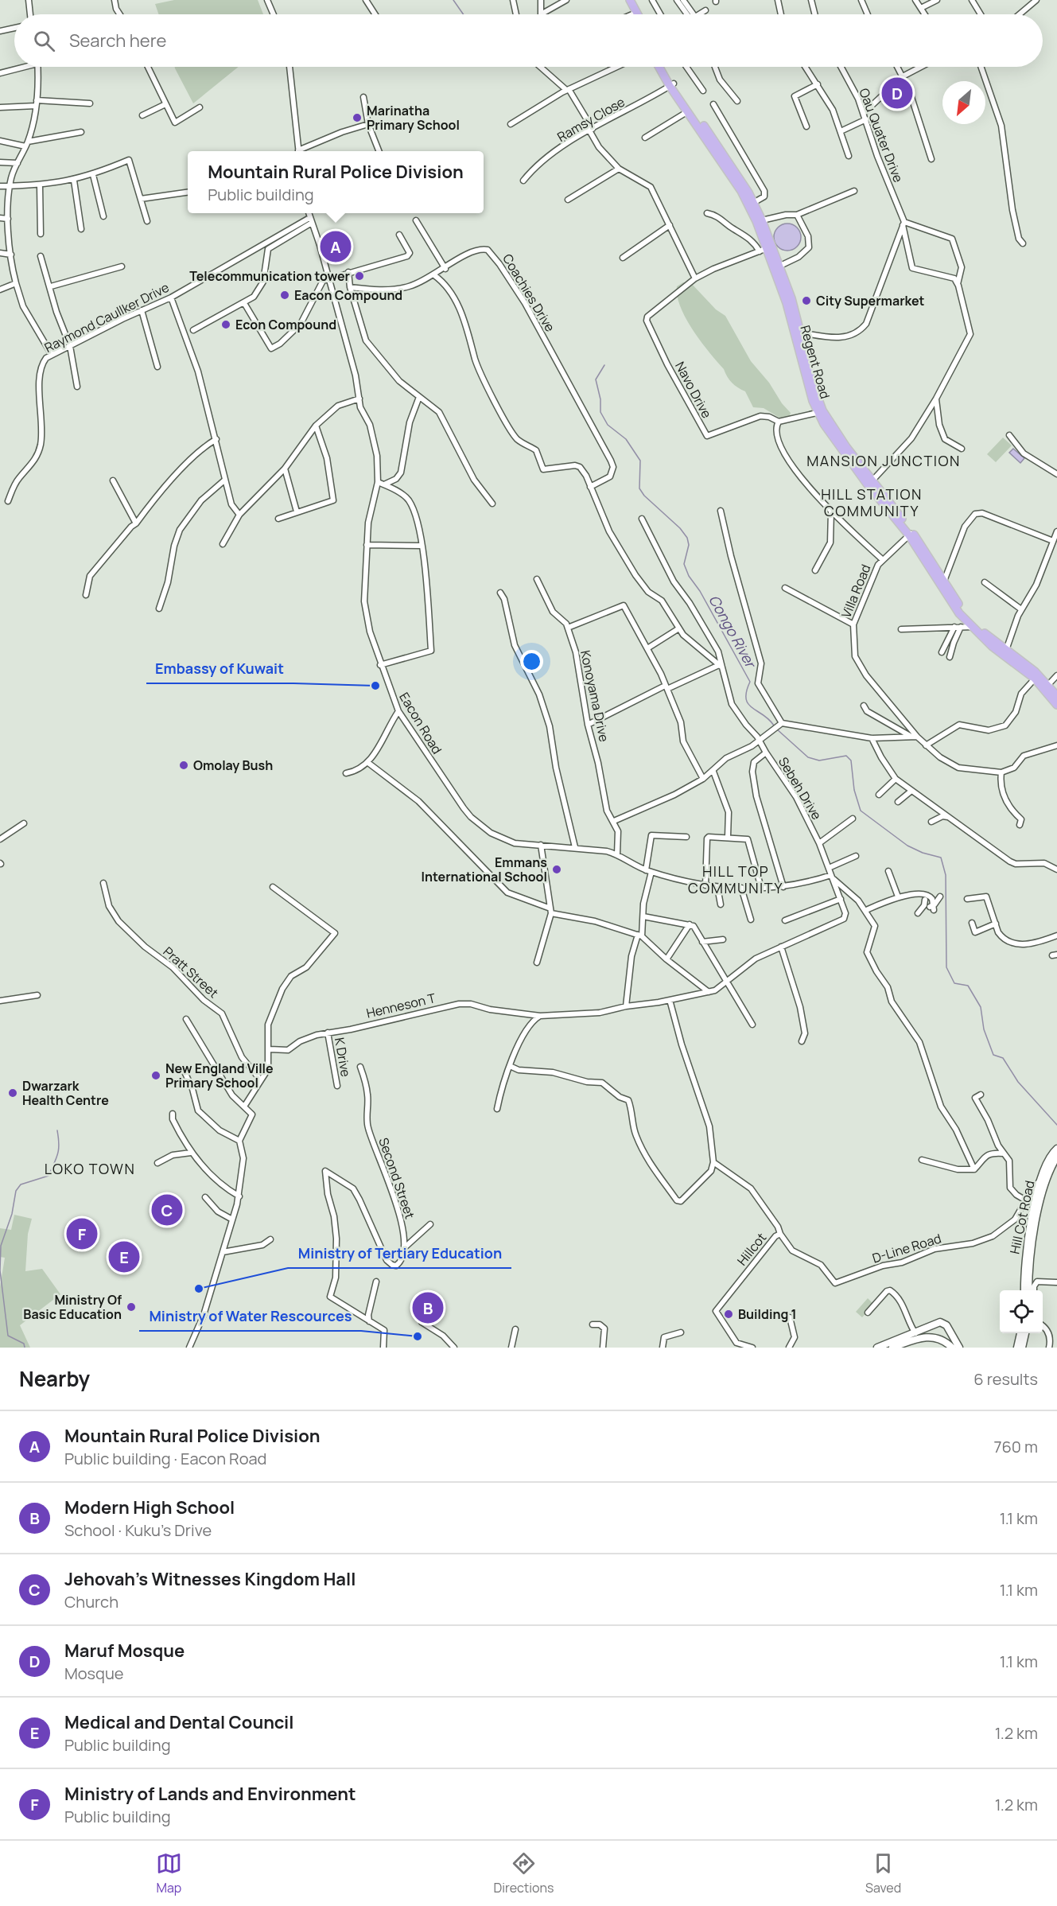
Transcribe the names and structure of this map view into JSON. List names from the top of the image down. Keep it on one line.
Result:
{"streets":{"main road":["Regent Road","Hill Cot Road"],"street":["Ramsy Close","Oau Quater Drive","Coachies Drive","Raymond Caullker Drive","Navo Drive","Villa Road","Konoyama Drive","Eacon Road","Sebeh Drive","Pratt Street","Henneson T","K Drive","Second Street","D-Line Road","Hillcot"]},"crossings":[["Ramsy Close","Regent Road"],["Raymond Caullker Drive","Eacon Road"],["Regent Road","Navo Drive"],["Regent Road","Villa Road"],["Konoyama Drive","Eacon Road"],["Eacon Road","Sebeh Drive"],["Sebeh Drive","Henneson T"],["Henneson T","K Drive"],["Hill Cot Road","D-Line Road"],["D-Line Road","Hillcot"]],"districts":["MANSION JUNCTION","HILL STATION COMMUNITY","HILL TOP COMMUNITY","LOKO TOWN"],"water":["Congo River"],"places":["Marinatha Primary School","Telecommunication tower","Eacon Compound","City Supermarket","Econ Compound","Embassy of Kuwait","Omolay Bush","Emmans International School","New England Ville Primary School","Dwarzark Health Centre","Ministry of Tertiary Education","Ministry Of Basic Education","Building 1","Ministry of Water Rescources"],"north":"bottom left","page":{"search":"Search here","pins":["D","A","C","F","E","B"],"popup":["Mountain Rural Police Division","Public building"],"heading":["Nearby","6 results"],"list":[{"mark":"A","name":"Mountain Rural Police Division","note":"Public building · Eacon Road","value":"760 m"},{"mark":"B","name":"Modern High School","note":"School · Kuku's Drive","value":"1.1 km"},{"mark":"C","name":"Jehovah’s Witnesses Kingdom Hall","note":"Church","value":"1.1 km"},{"mark":"D","name":"Maruf Mosque","note":"Mosque","value":"1.1 km"},{"mark":"E","name":"Medical and Dental Council","note":"Public building","value":"1.2 km"},{"mark":"F","name":"Ministry of Lands and Environment","note":"Public building","value":"1.2 km"}],"nav":["Map","Directions","Saved"]}}
